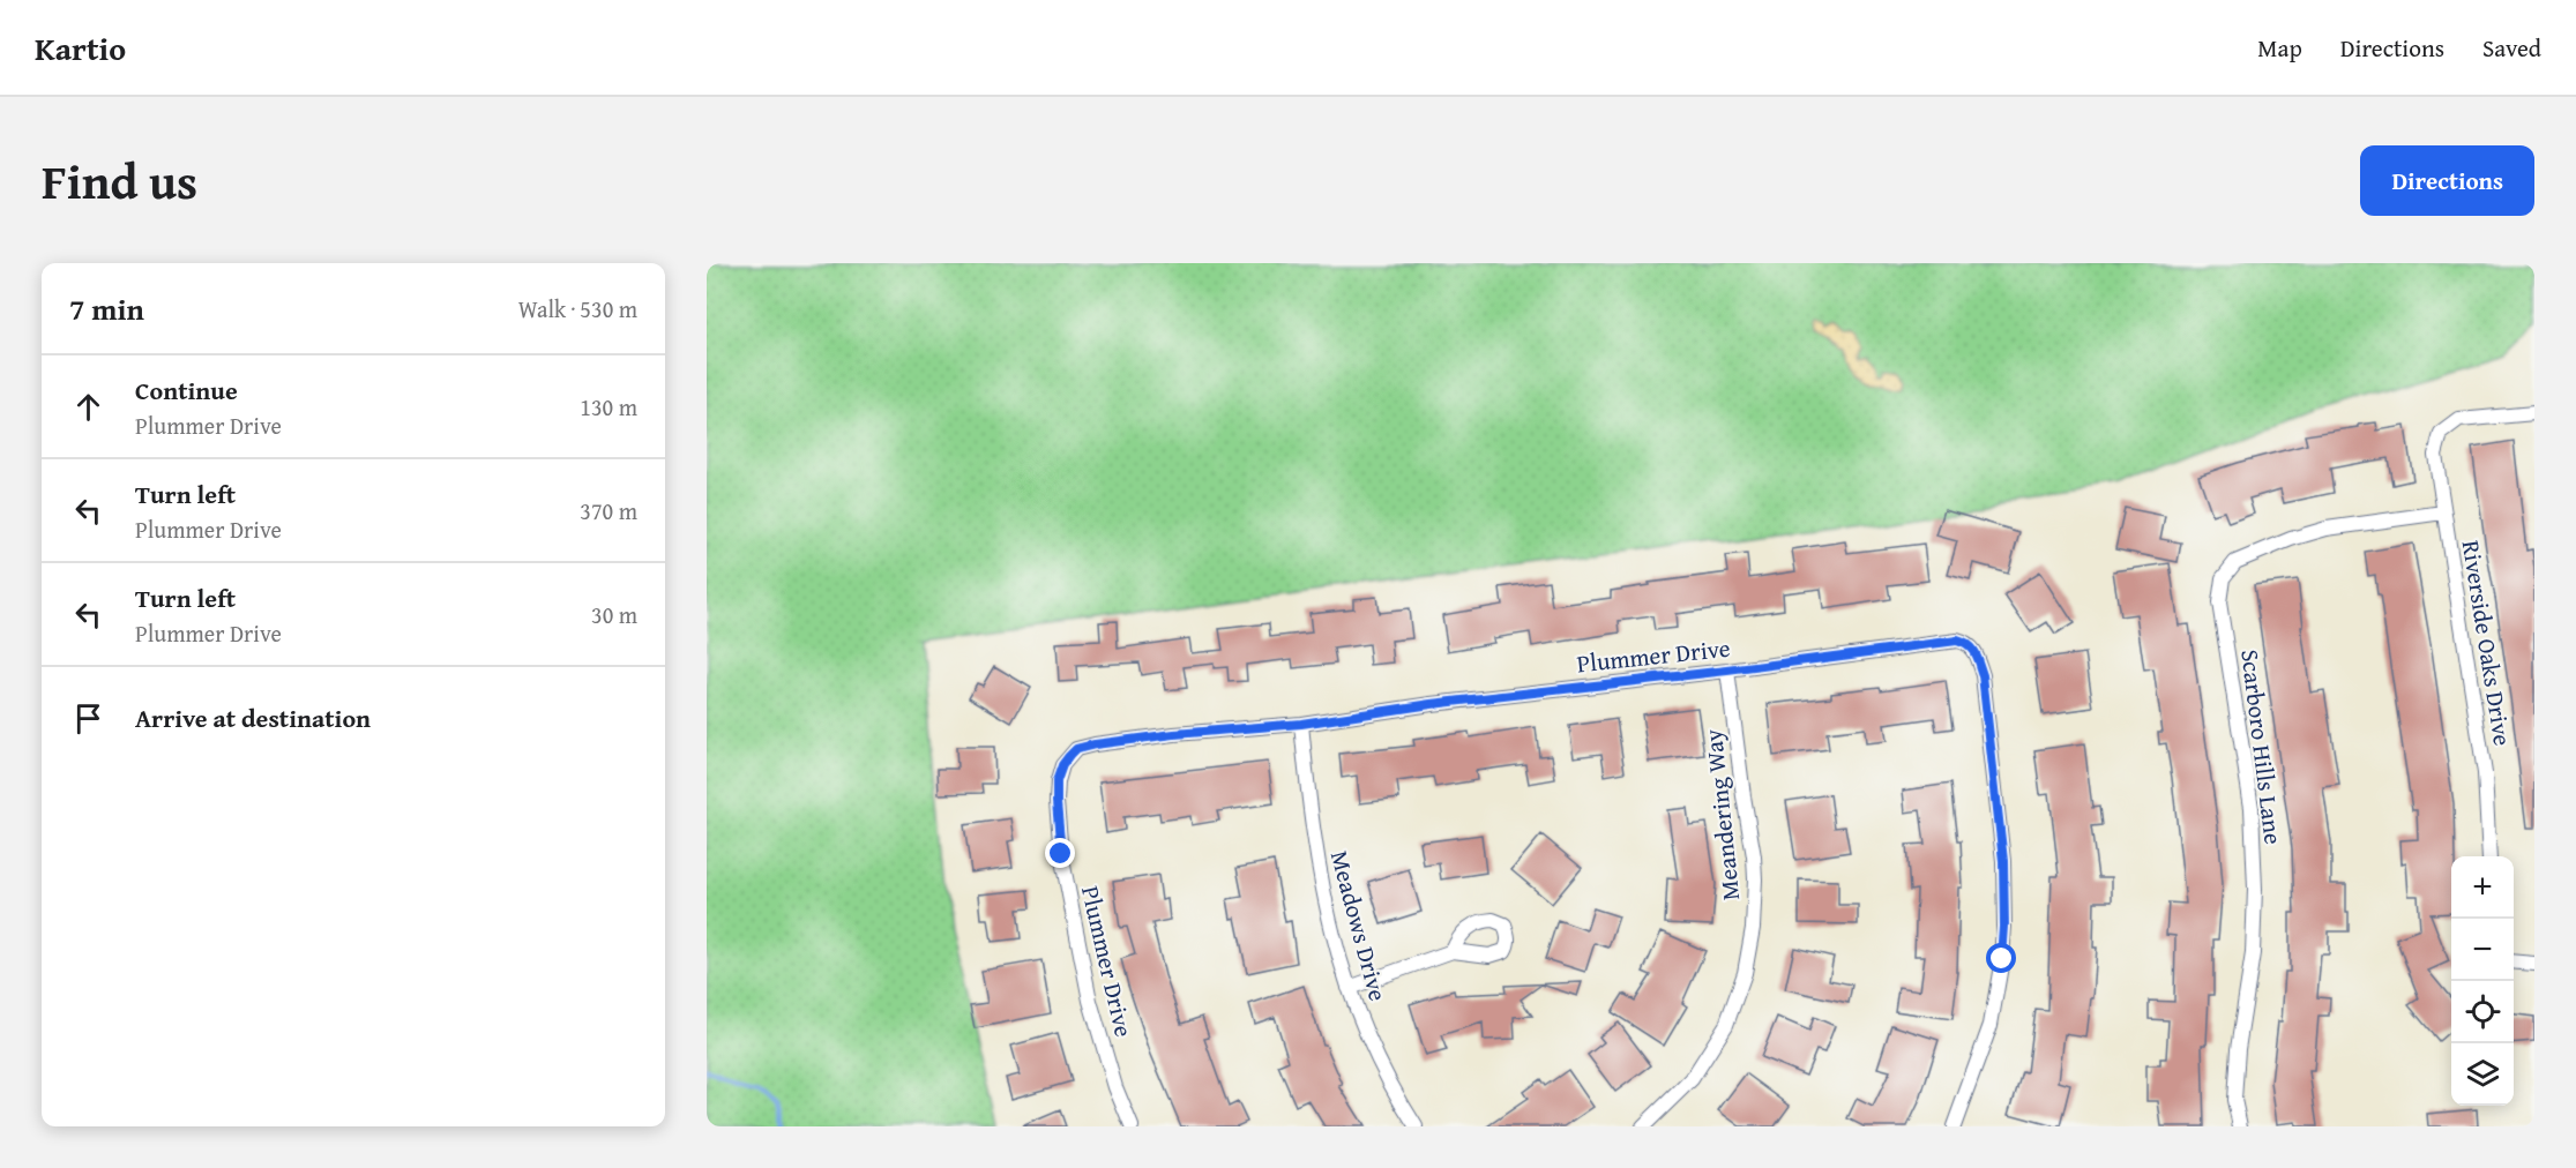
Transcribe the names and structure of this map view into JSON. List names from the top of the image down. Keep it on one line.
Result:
{"streets":{"street":["Riverside Oaks Drive","Plummer Drive","Scarboro Hills Lane","Meandering Way","Meadows Drive"]},"crossings":[["Riverside Oaks Drive","Scarboro Hills Lane"],["Plummer Drive","Meandering Way"],["Plummer Drive","Meadows Drive"]],"page":{"header":"Kartio","nav":["Map","Directions","Saved"],"title":"Find us","buttons":"Directions","heading":["7 min","Walk · 530 m"],"list":[["Continue","Plummer Drive","130 m"],["Turn left","Plummer Drive","370 m"],["Turn left","Plummer Drive","30 m"],"Arrive at destination"],"map_buttons":["+","−"]}}
